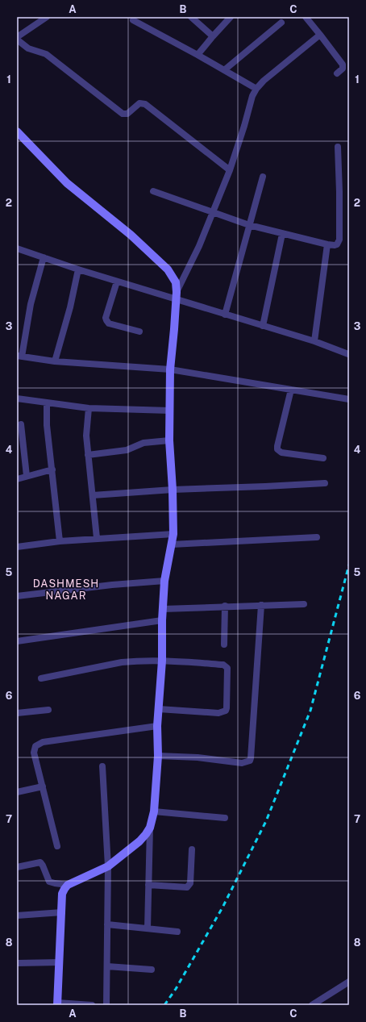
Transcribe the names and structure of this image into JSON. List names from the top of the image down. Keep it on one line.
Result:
{"districts":["DASHMESH NAGAR"],"grid":{"columns":["A","B","C"],"rows":["1","2","3","4","5","6","7","8"]}}
